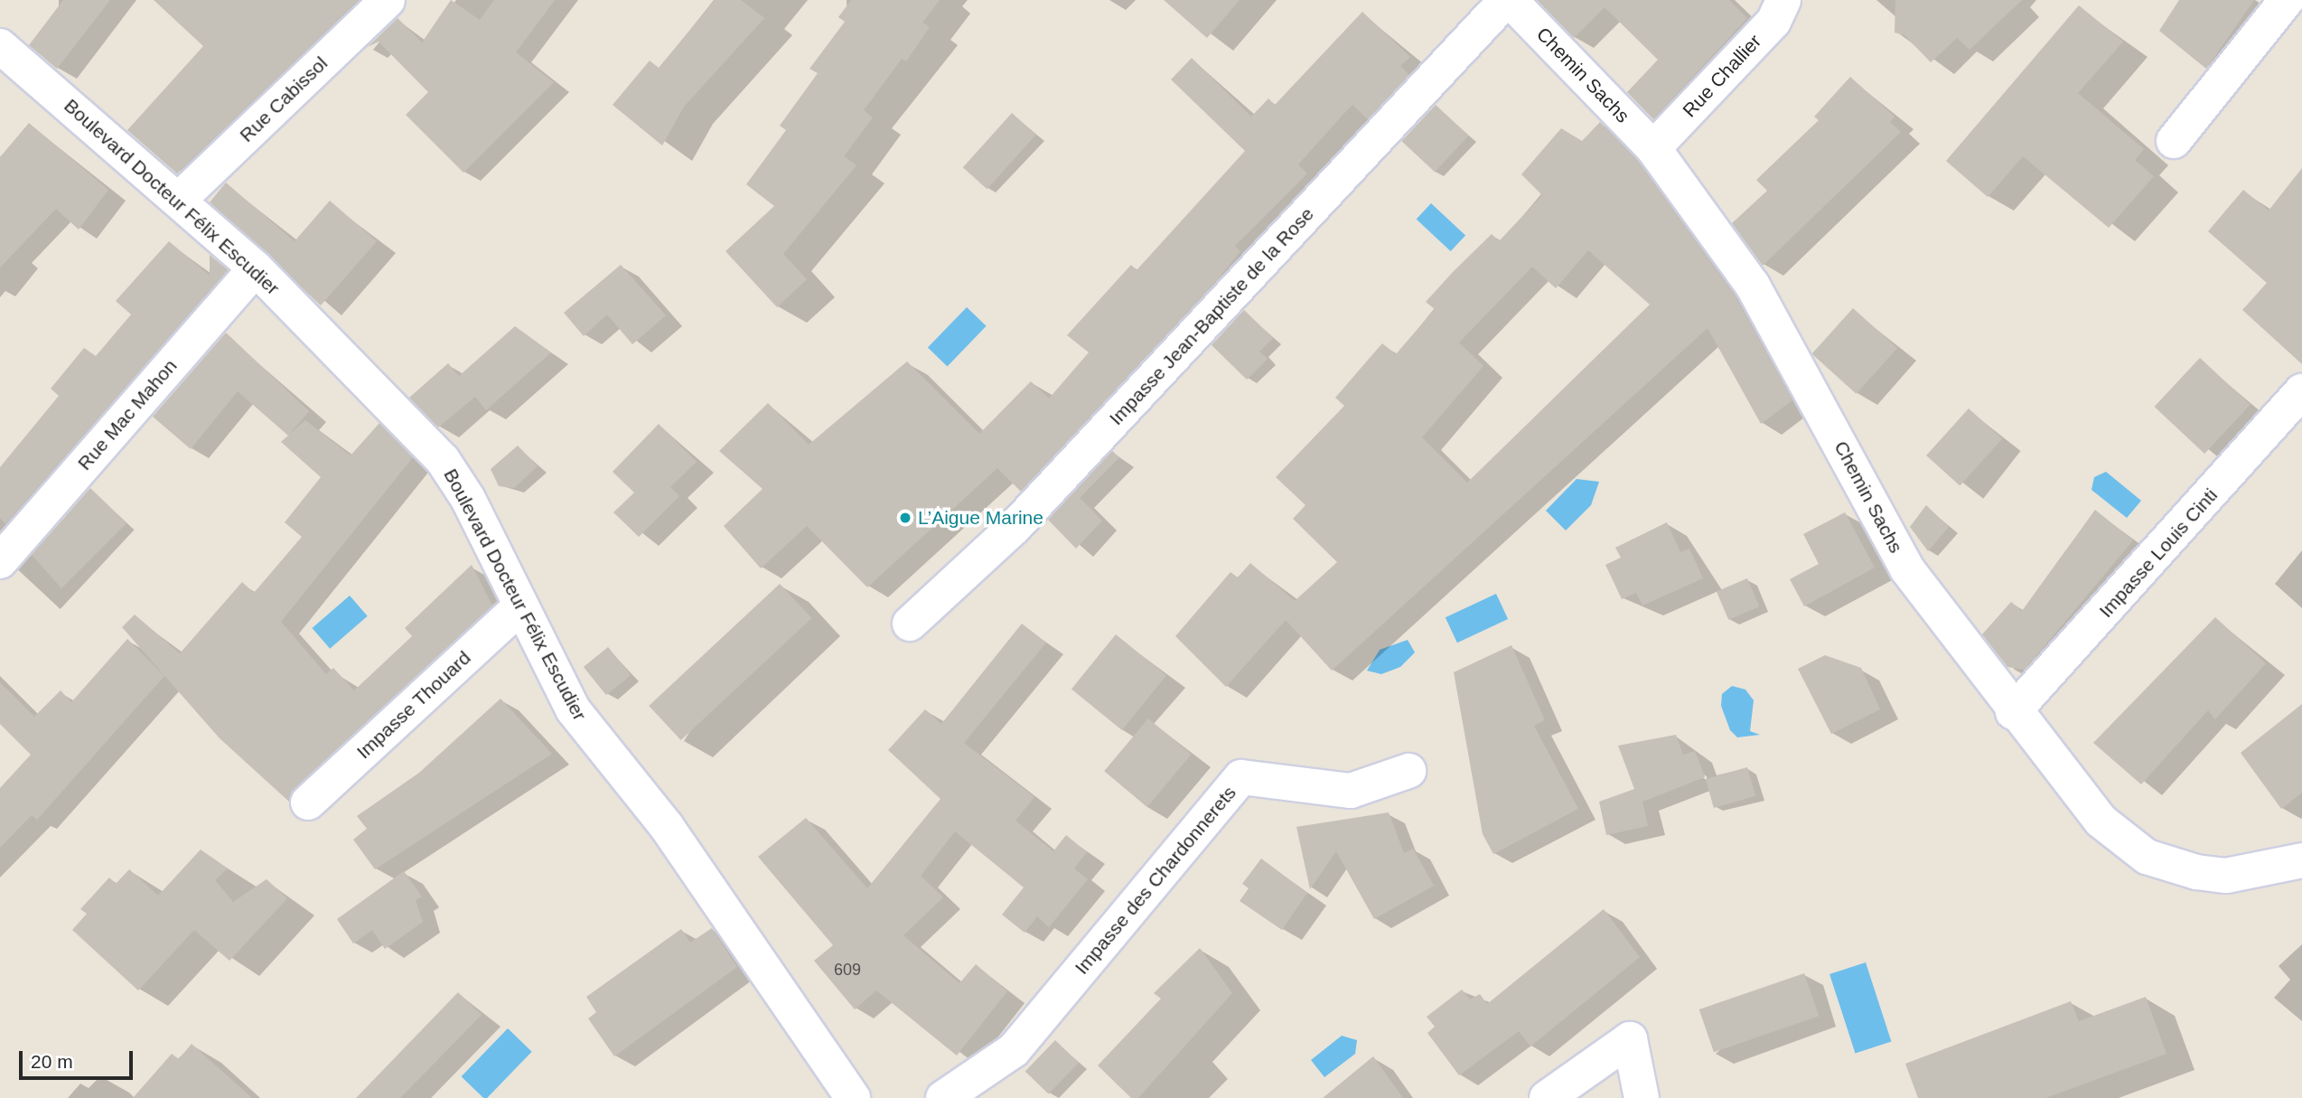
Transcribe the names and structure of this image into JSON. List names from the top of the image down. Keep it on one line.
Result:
{"streets":{"street":["Chemin Sachs","Rue Challier","Rue Cabissol","Boulevard Docteur Félix Escudier","Impasse Jean-Baptiste de la Rose","Rue Mac Mahon","Impasse Louis Cinti","Impasse Thouard","Impasse des Chardonnerets"]},"crossings":[["Chemin Sachs","Rue Challier"],["Chemin Sachs","Impasse Jean-Baptiste de la Rose"],["Chemin Sachs","Impasse Louis Cinti"],["Rue Cabissol","Boulevard Docteur Félix Escudier"],["Boulevard Docteur Félix Escudier","Rue Mac Mahon"],["Boulevard Docteur Félix Escudier","Impasse Thouard"]],"places":["L’Aigue Marine"],"house_numbers":["609"],"scale_bar":"20 m"}
